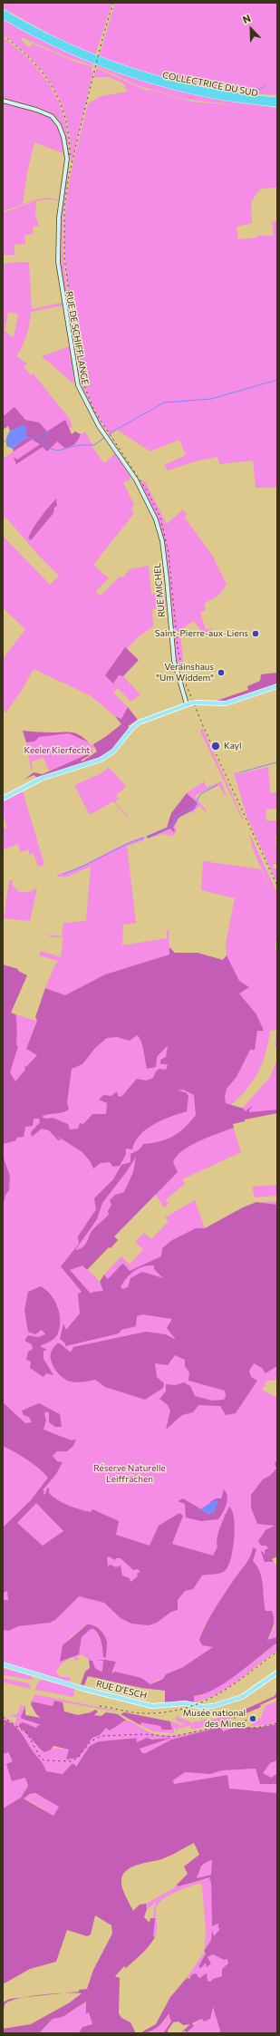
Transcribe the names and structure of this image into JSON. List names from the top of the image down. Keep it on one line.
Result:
{"streets":{"highway":["COLLECTRICE DU SUD"],"main road":["RUE DE SCHIFFLANGE","RUE MICHEL","RUE D'ESCH"]},"crossings":[["RUE DE SCHIFFLANGE","RUE MICHEL"]],"parks":["Keeler Kierfecht","Réserve Naturelle Leiffrächen"],"places":["Saint-Pierre-aux-Liens","Veräinshaus \"Um Widdem\"","Kayl","Musée national des Mines"],"north":"top left"}
